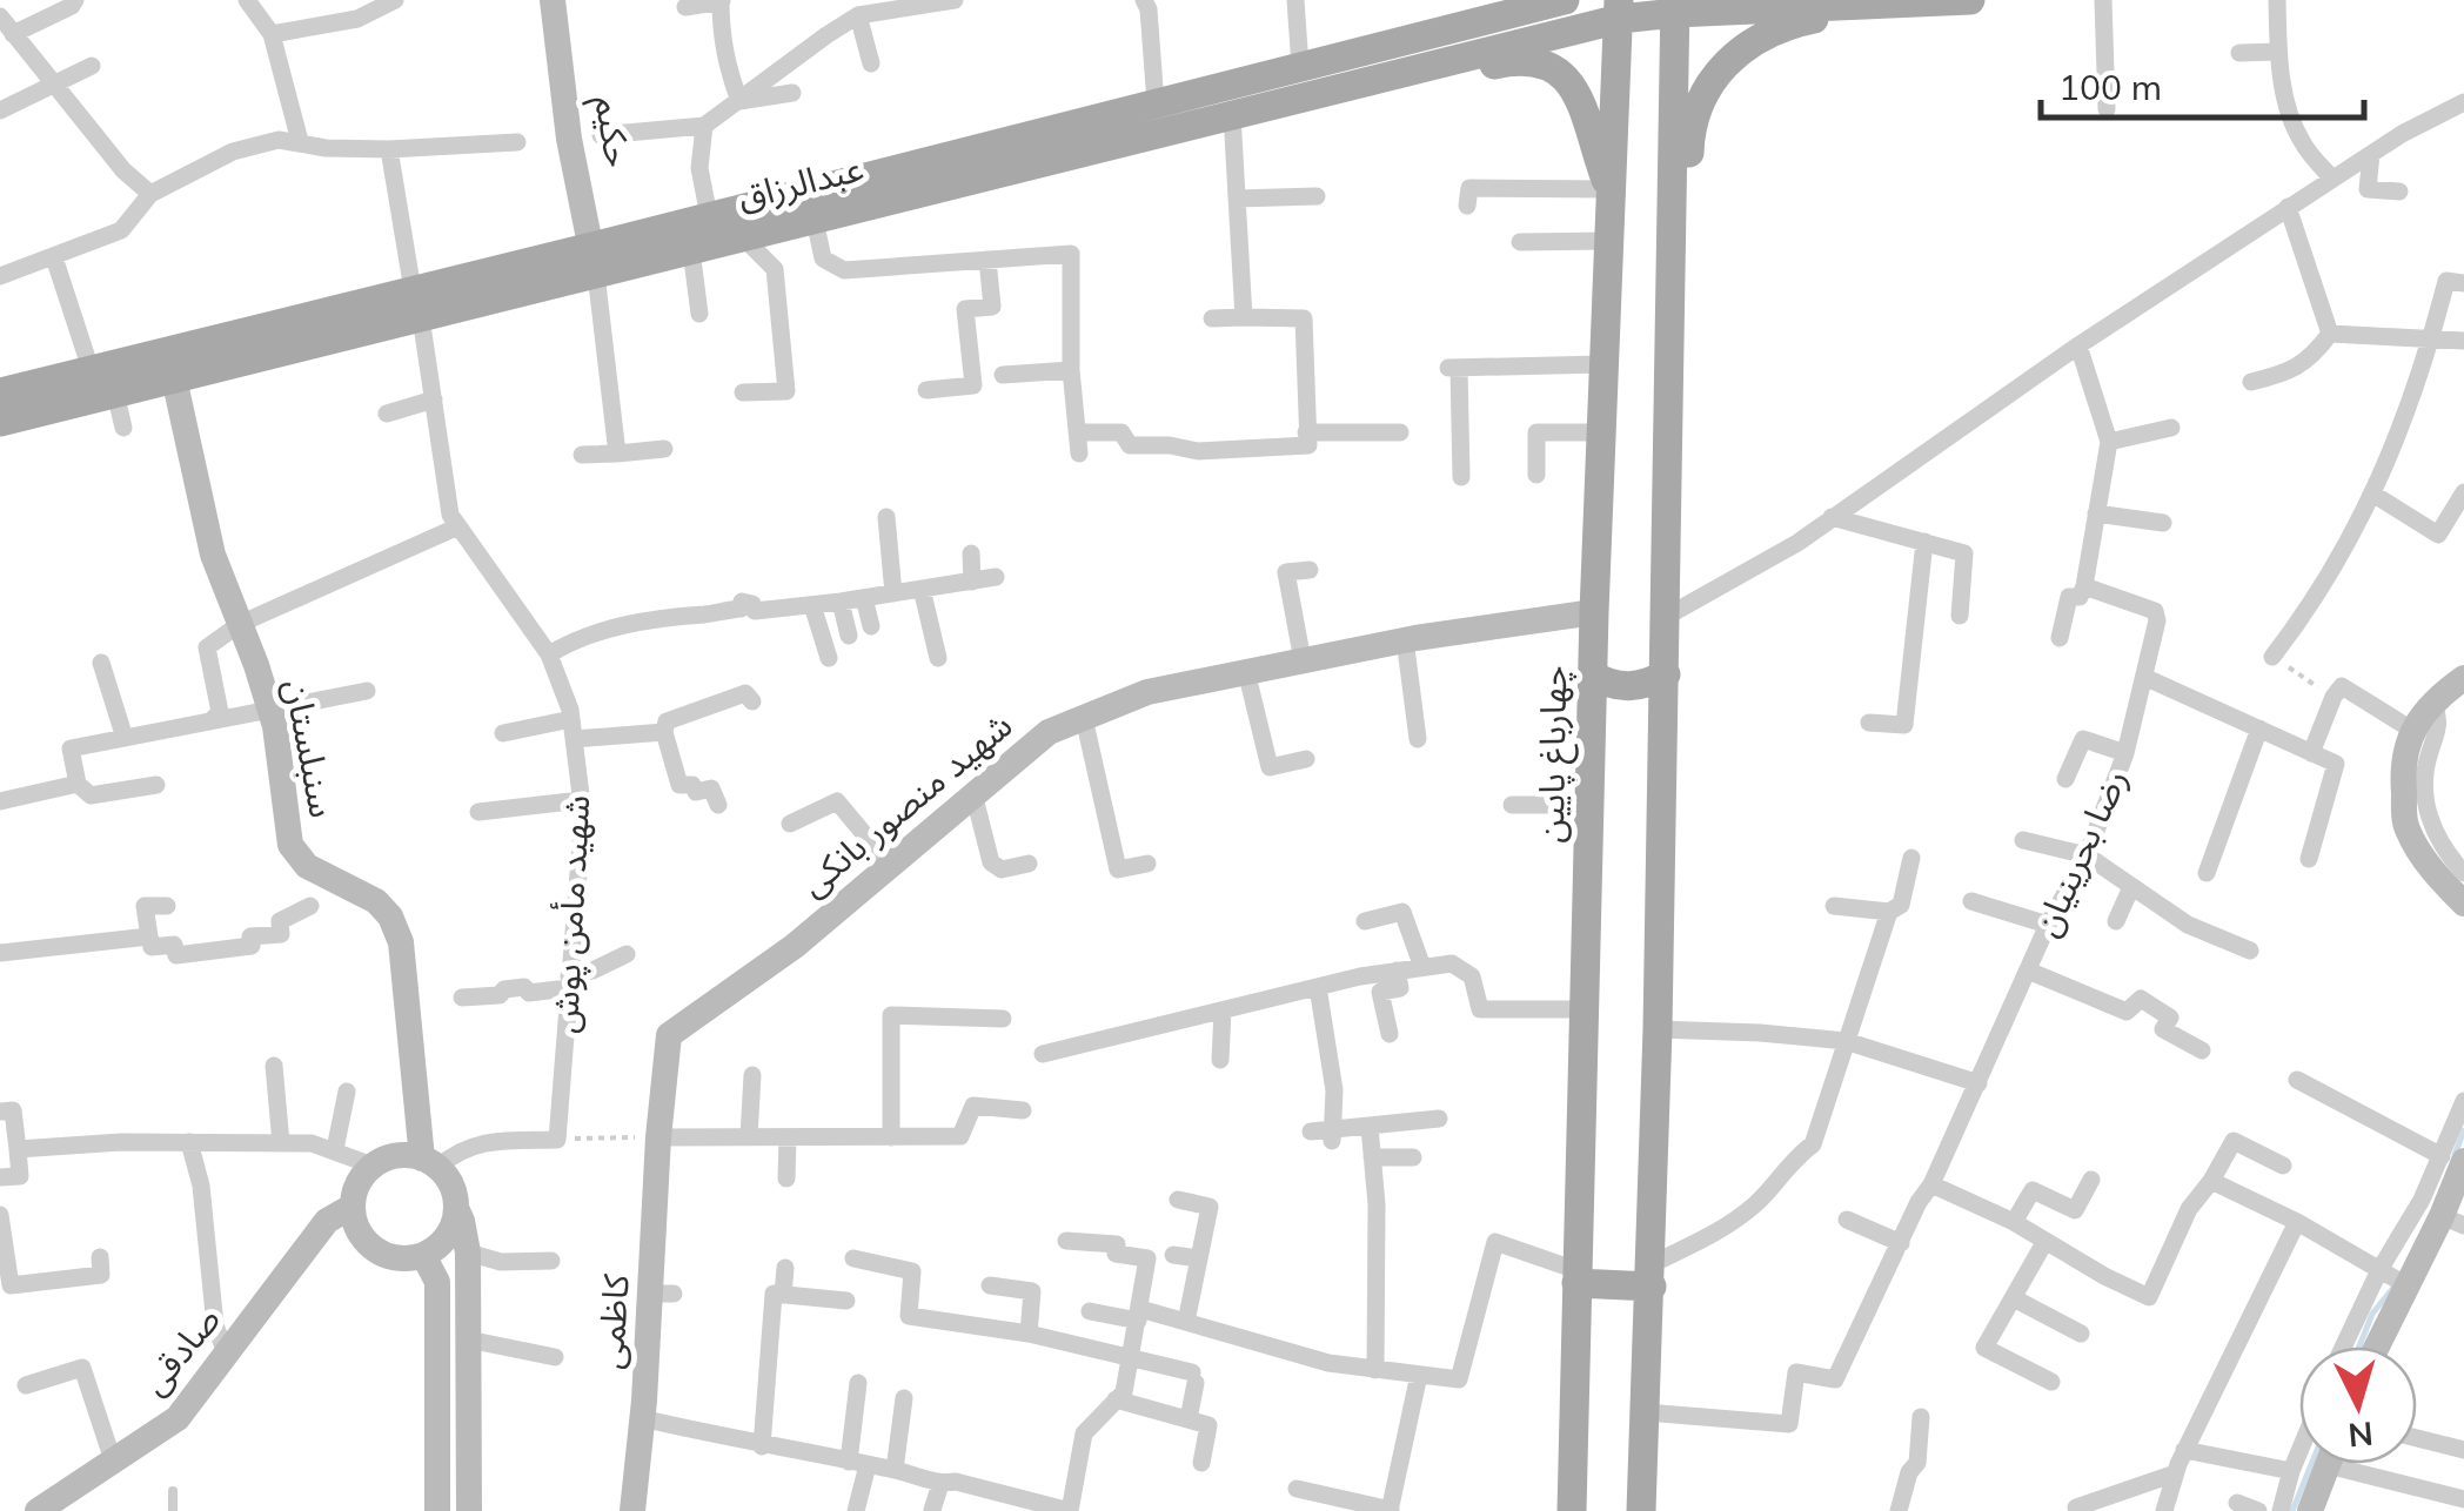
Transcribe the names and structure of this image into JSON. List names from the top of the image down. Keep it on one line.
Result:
{"streets":{"main road":["عبدالرزاق","چهارباغ پایین"],"street":["حکیم","سنبلستان","شهید منصور بانکی","رضا بحرینیان","شهید مأمن پوش","کاظمی","صادقی"]},"crossings":[["حکیم","عبدالرزاق"],["عبدالرزاق","سنبلستان"],["عبدالرزاق","چهارباغ پایین"],["عبدالرزاق","شهید مأمن پوش"],["سنبلستان","صادقی"],["چهارباغ پایین","شهید منصور بانکی"],["شهید منصور بانکی","کاظمی"]],"scale_bar":"100 m","north":"bottom"}
